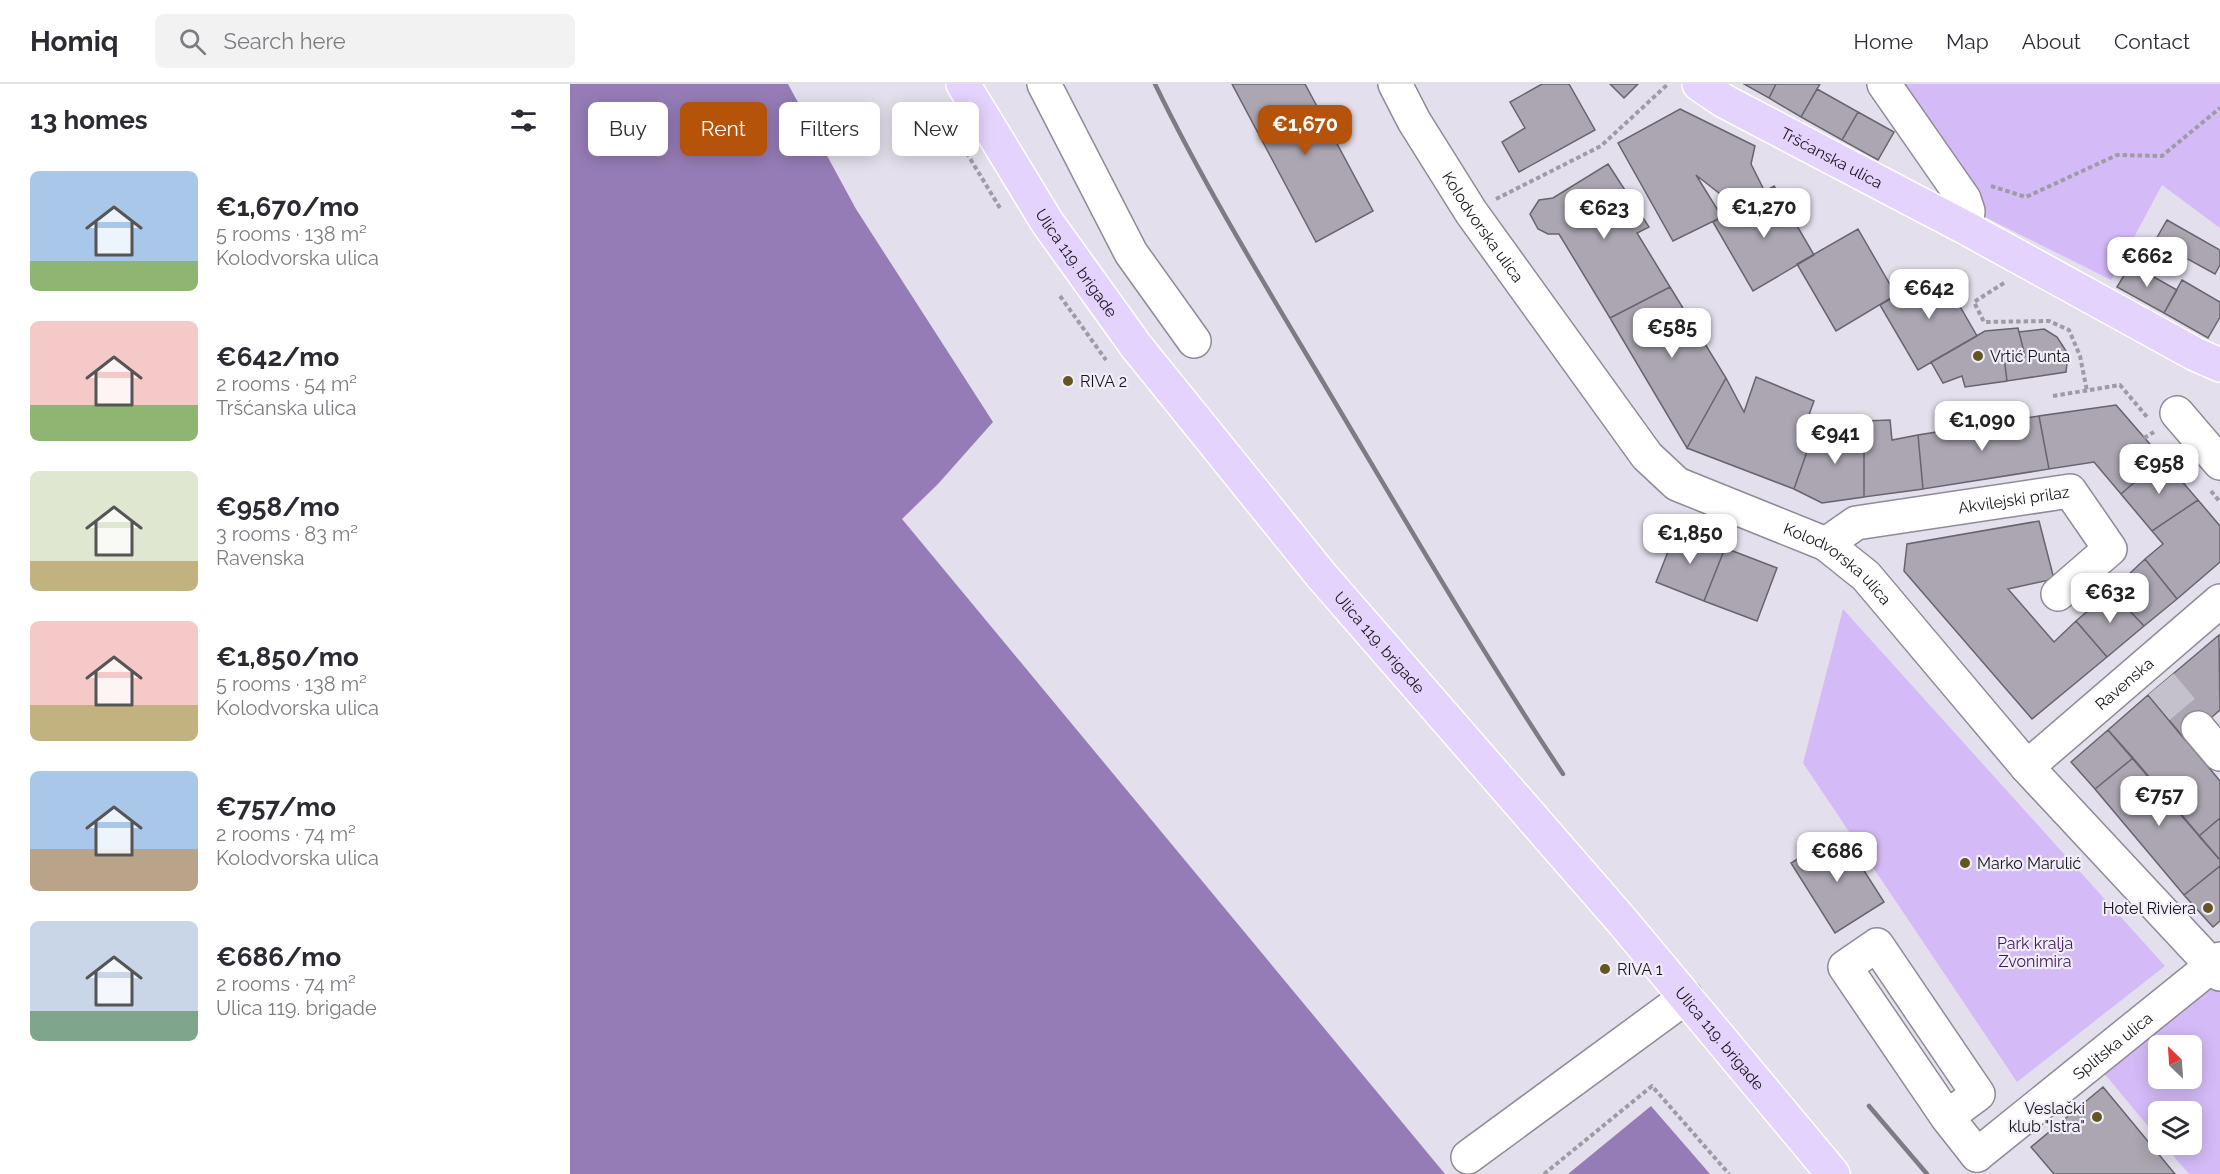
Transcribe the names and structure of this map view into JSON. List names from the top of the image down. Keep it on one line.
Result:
{"streets":{"main road":["Tršćanska ulica","Ulica 119. brigade"],"street":["Kolodvorska ulica","Akvilejski prilaz","Ravenska","Splitska ulica"]},"crossings":[["Kolodvorska ulica","Akvilejski prilaz"],["Kolodvorska ulica","Ravenska"],["Kolodvorska ulica","Splitska ulica"]],"parks":["Park kralja Zvonimira"],"places":["Vrtić Punta","RIVA 2","Marko Marulić","Hotel Riviera","RIVA 1","Veslački klub \"Istra\""],"north":"top left","page":{"header":"Homiq","search":"Search here","nav":["Home","Map","About","Contact"],"heading":"13 homes","chip":["Buy","Rent","Filters","New"],"price":["€1,670","€1,270","€623","€662","€642","€585","€1,090","€941","€958","€1,850","€632","€757","€686"],"list":[{"name":"€1,670/mo","note":"5 rooms · 138 m² · Kolodvorska ulica"},{"name":"€642/mo","note":"2 rooms · 54 m² · Tršćanska ulica"},{"name":"€958/mo","note":"3 rooms · 83 m² · Ravenska"},{"name":"€1,850/mo","note":"5 rooms · 138 m² · Kolodvorska ulica"},{"name":"€757/mo","note":"2 rooms · 74 m² · Kolodvorska ulica"},{"name":"€686/mo","note":"2 rooms · 74 m² · Ulica 119. brigade"}]}}
